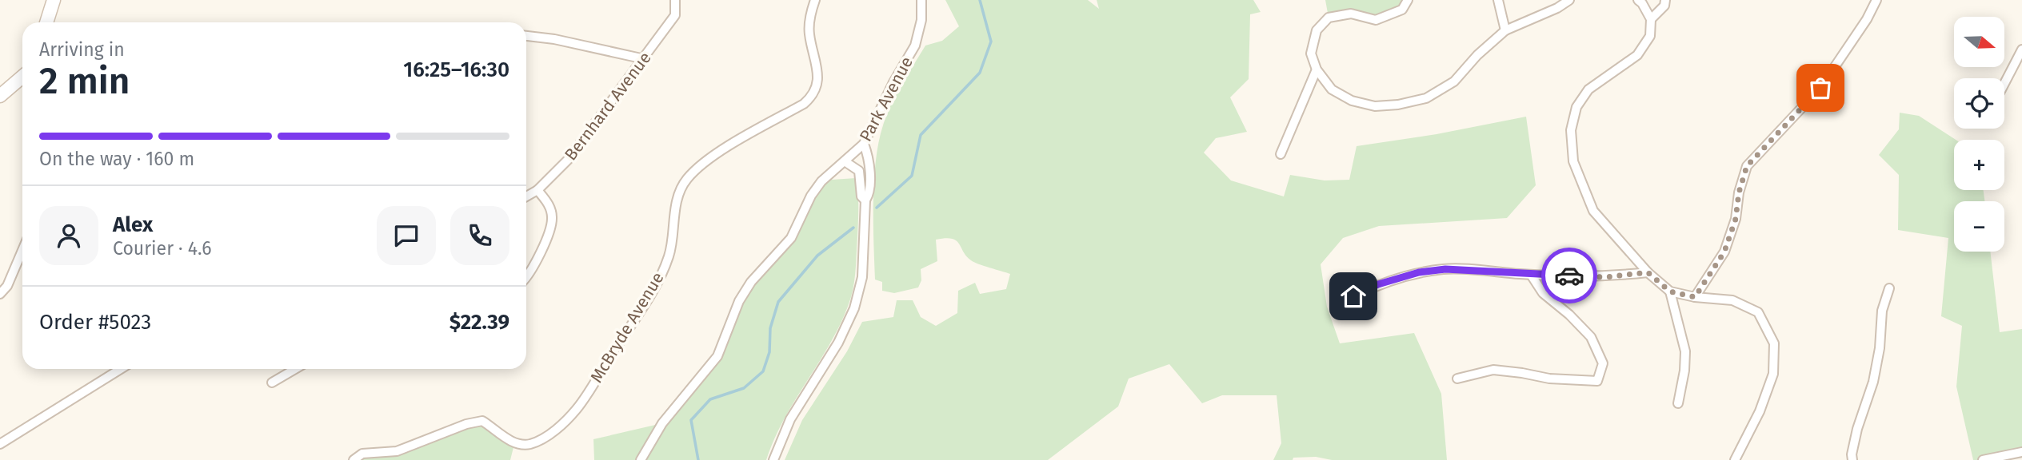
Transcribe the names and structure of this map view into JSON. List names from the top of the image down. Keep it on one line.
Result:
{"streets":{"street":["Park Avenue","Bernhard Avenue","McBryde Avenue"]},"north":"right","page":{"map_buttons":["+","−"],"heading":["2 min","Arriving in","16:25–16:30"],"panel":["Alex","Courier · 4.6","Order #5023","$22.39"],"bar":"On the way · 160 m"}}
